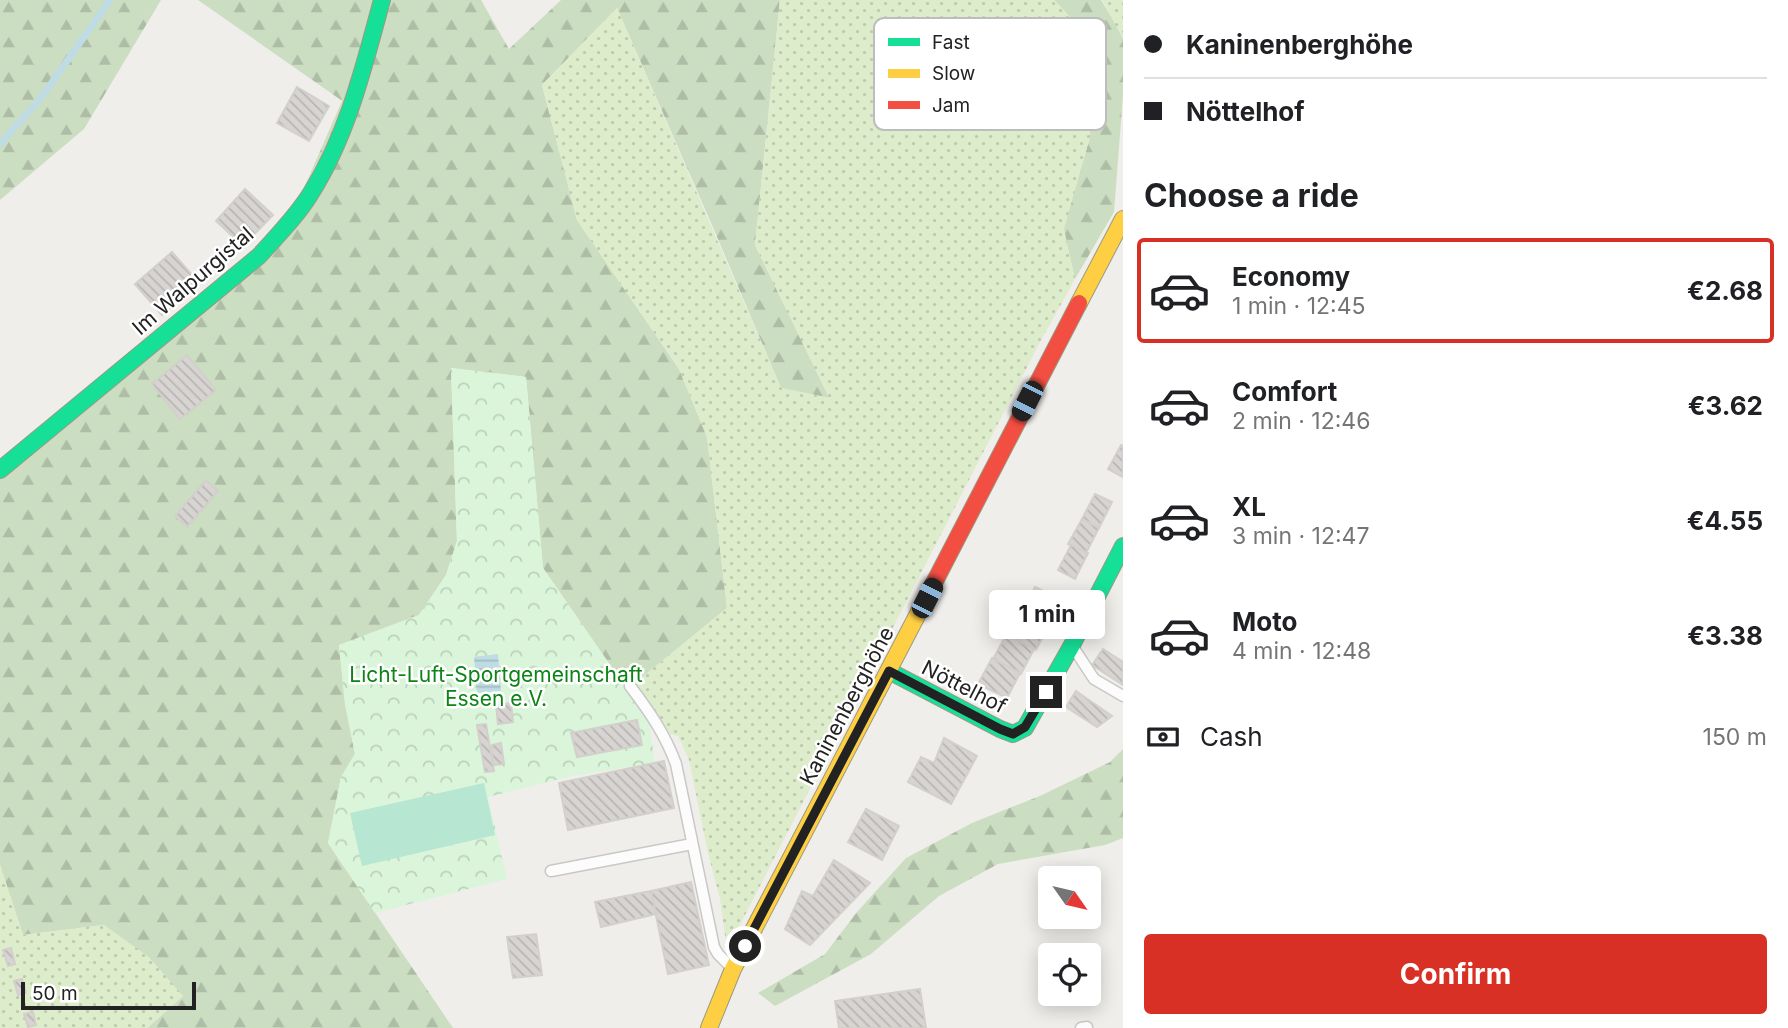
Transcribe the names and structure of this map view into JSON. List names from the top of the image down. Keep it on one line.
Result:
{"streets":{"street":["Im Walpurgistal","Nöttelhof","Kaninenberghöhe"]},"crossings":[["Nöttelhof","Kaninenberghöhe"]],"parks":["Licht-Luft-Sportgemeinschaft Essen e.V."],"legend":["Fast","Slow","Jam"],"scale_bar":"50 m","north":"bottom right","page":{"banner":["Kaninenberghöhe","Nöttelhof"],"heading":"Choose a ride","list":[{"name":"Economy","note":"1 min · 12:45","value":"€2.68"},{"name":"Comfort","note":"2 min · 12:46","value":"€3.62"},{"name":"XL","note":"3 min · 12:47","value":"€4.55"},{"name":"Moto","note":"4 min · 12:48","value":"€3.38"}],"bubble":"1 min","pay":["Cash","150 m"],"buttons":"Confirm","scale":"50 m"}}
